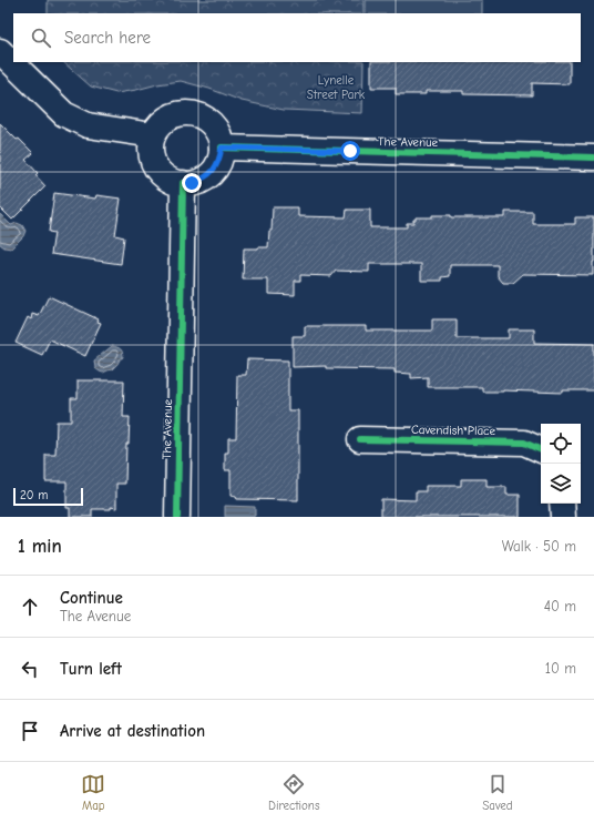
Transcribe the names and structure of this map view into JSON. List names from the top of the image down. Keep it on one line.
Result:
{"streets":{"street":["The Avenue","Cavendish Place"]},"parks":["Lynelle Street Park"],"scale_bar":"20 m","page":{"search":"Search here","scale":"20 m","heading":["1 min","Walk · 50 m"],"list":[["Continue","The Avenue","40 m"],["Turn left","10 m"],"Arrive at destination"],"nav":["Map","Directions","Saved"]}}
